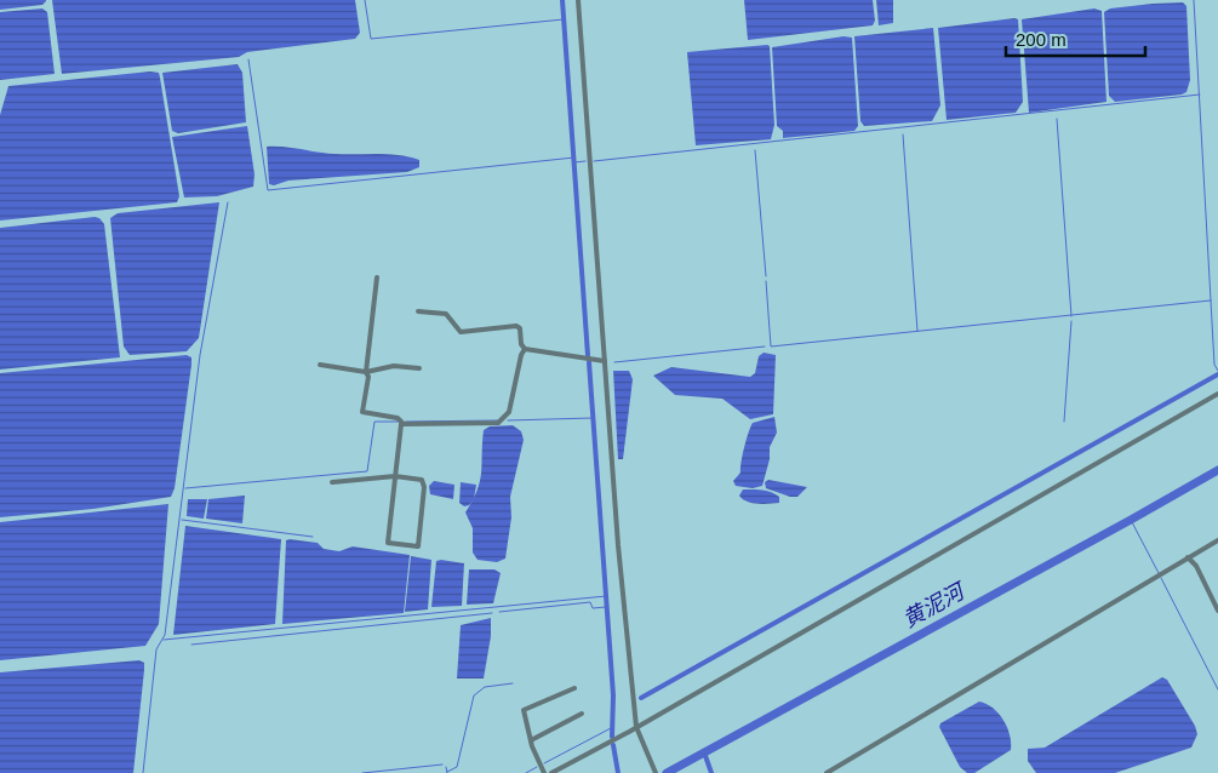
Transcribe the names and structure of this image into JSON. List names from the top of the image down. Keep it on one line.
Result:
{"water":["黄泥河"],"scale_bar":"200 m"}
